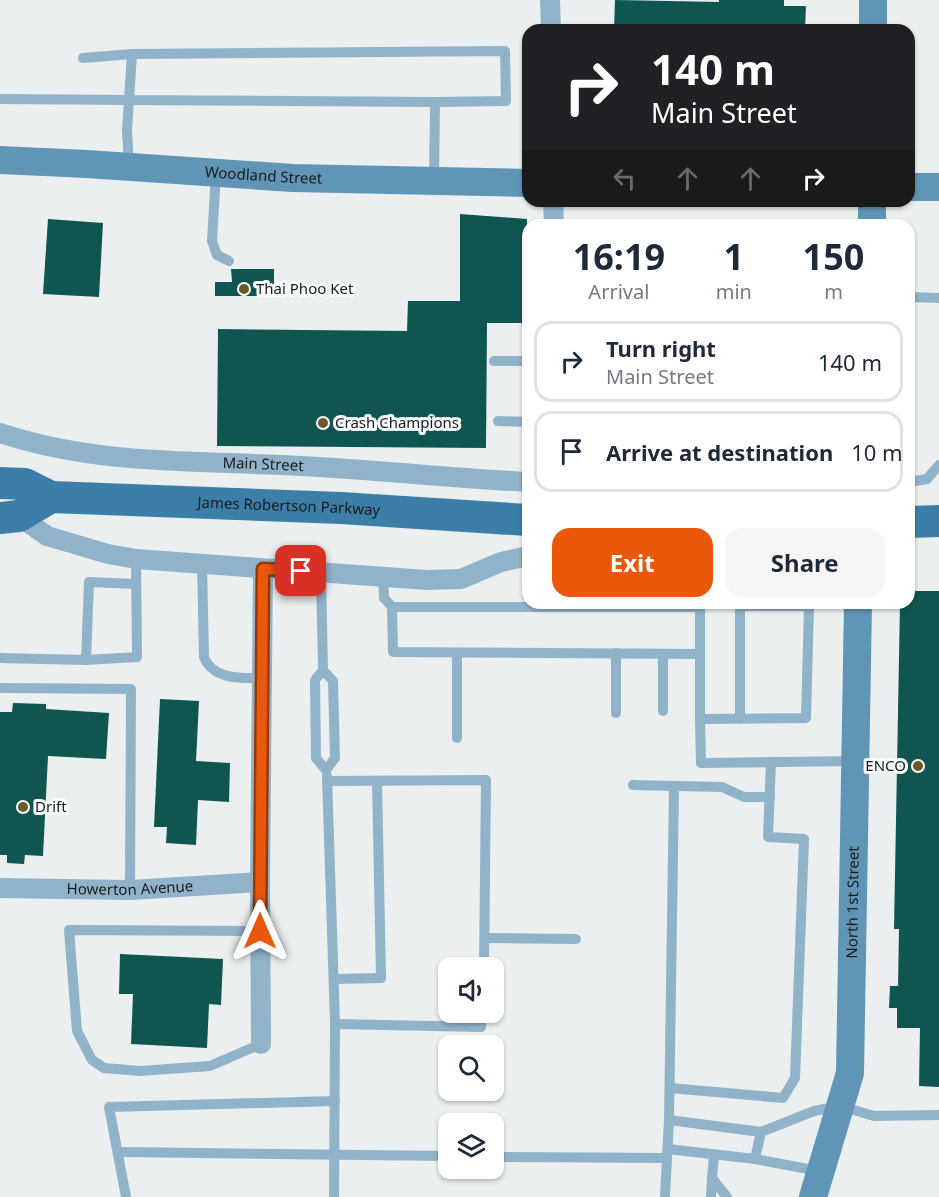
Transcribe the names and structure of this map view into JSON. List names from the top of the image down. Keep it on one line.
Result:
{"streets":{"main road":["James Robertson Parkway"],"street":["Woodland Street","Main Street","Howerton Avenue","North 1st Street"]},"places":["Thai Phoo Ket","Crash Champions","ENCO","Drift"],"page":{"turn":["140 m","Main Street"],"eta":["16:19","Arrival","1","min","150","m"],"list":[{"name":"Turn right","note":"Main Street","value":"140 m"},{"name":"Arrive at destination","value":"10 m"}],"buttons":["Exit","Share"]}}
